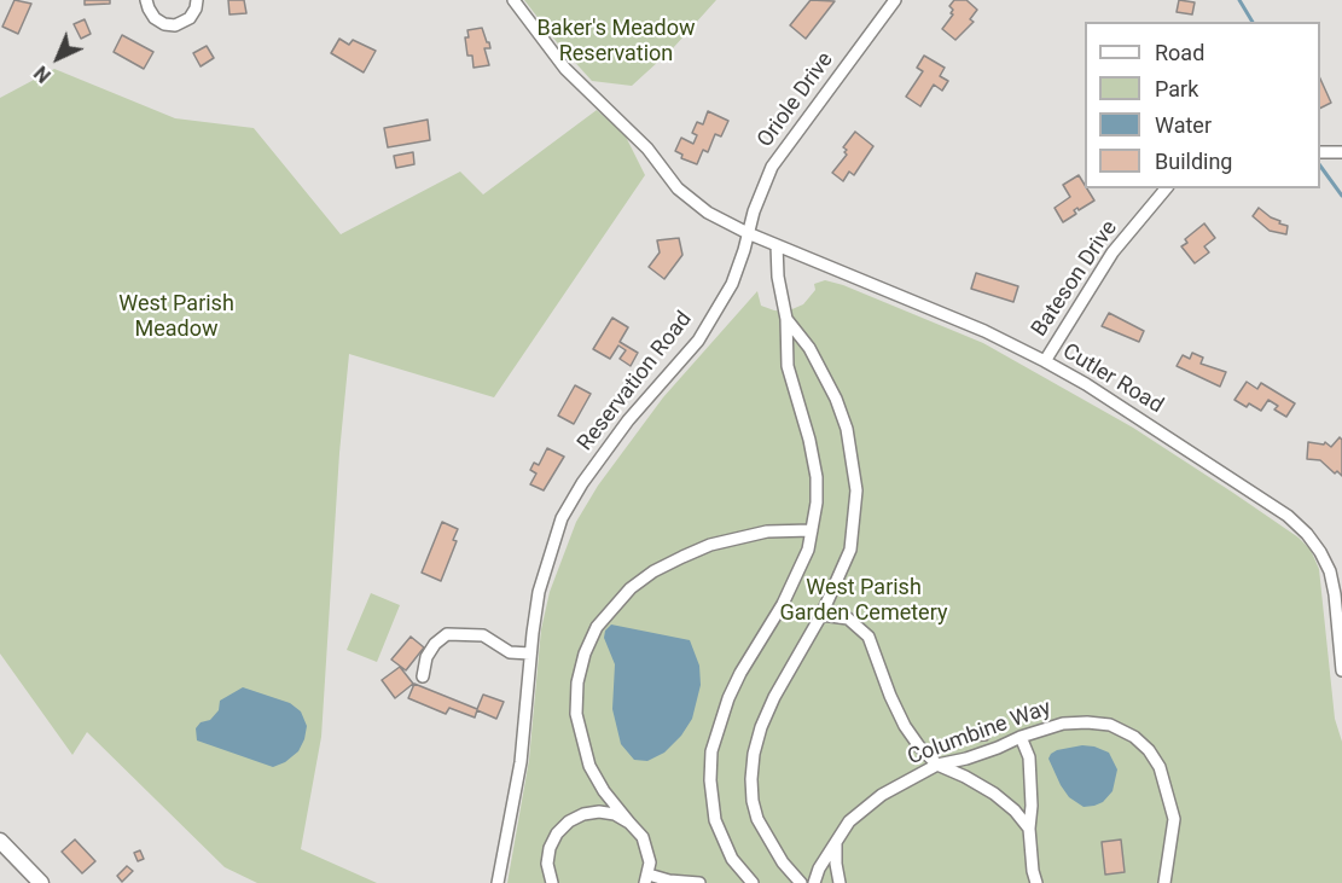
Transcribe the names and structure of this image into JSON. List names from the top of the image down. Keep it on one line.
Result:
{"streets":{"street":["Oriole Drive","Bateson Drive","Cutler Road","Reservation Road","Columbine Way"]},"crossings":[["Oriole Drive","Cutler Road"],["Oriole Drive","Reservation Road"],["Bateson Drive","Cutler Road"],["Cutler Road","Reservation Road"]],"parks":["Baker's Meadow Reservation","West Parish Meadow","West Parish Garden Cemetery"],"legend":["Road","Park","Water","Building"],"north":"bottom left"}
